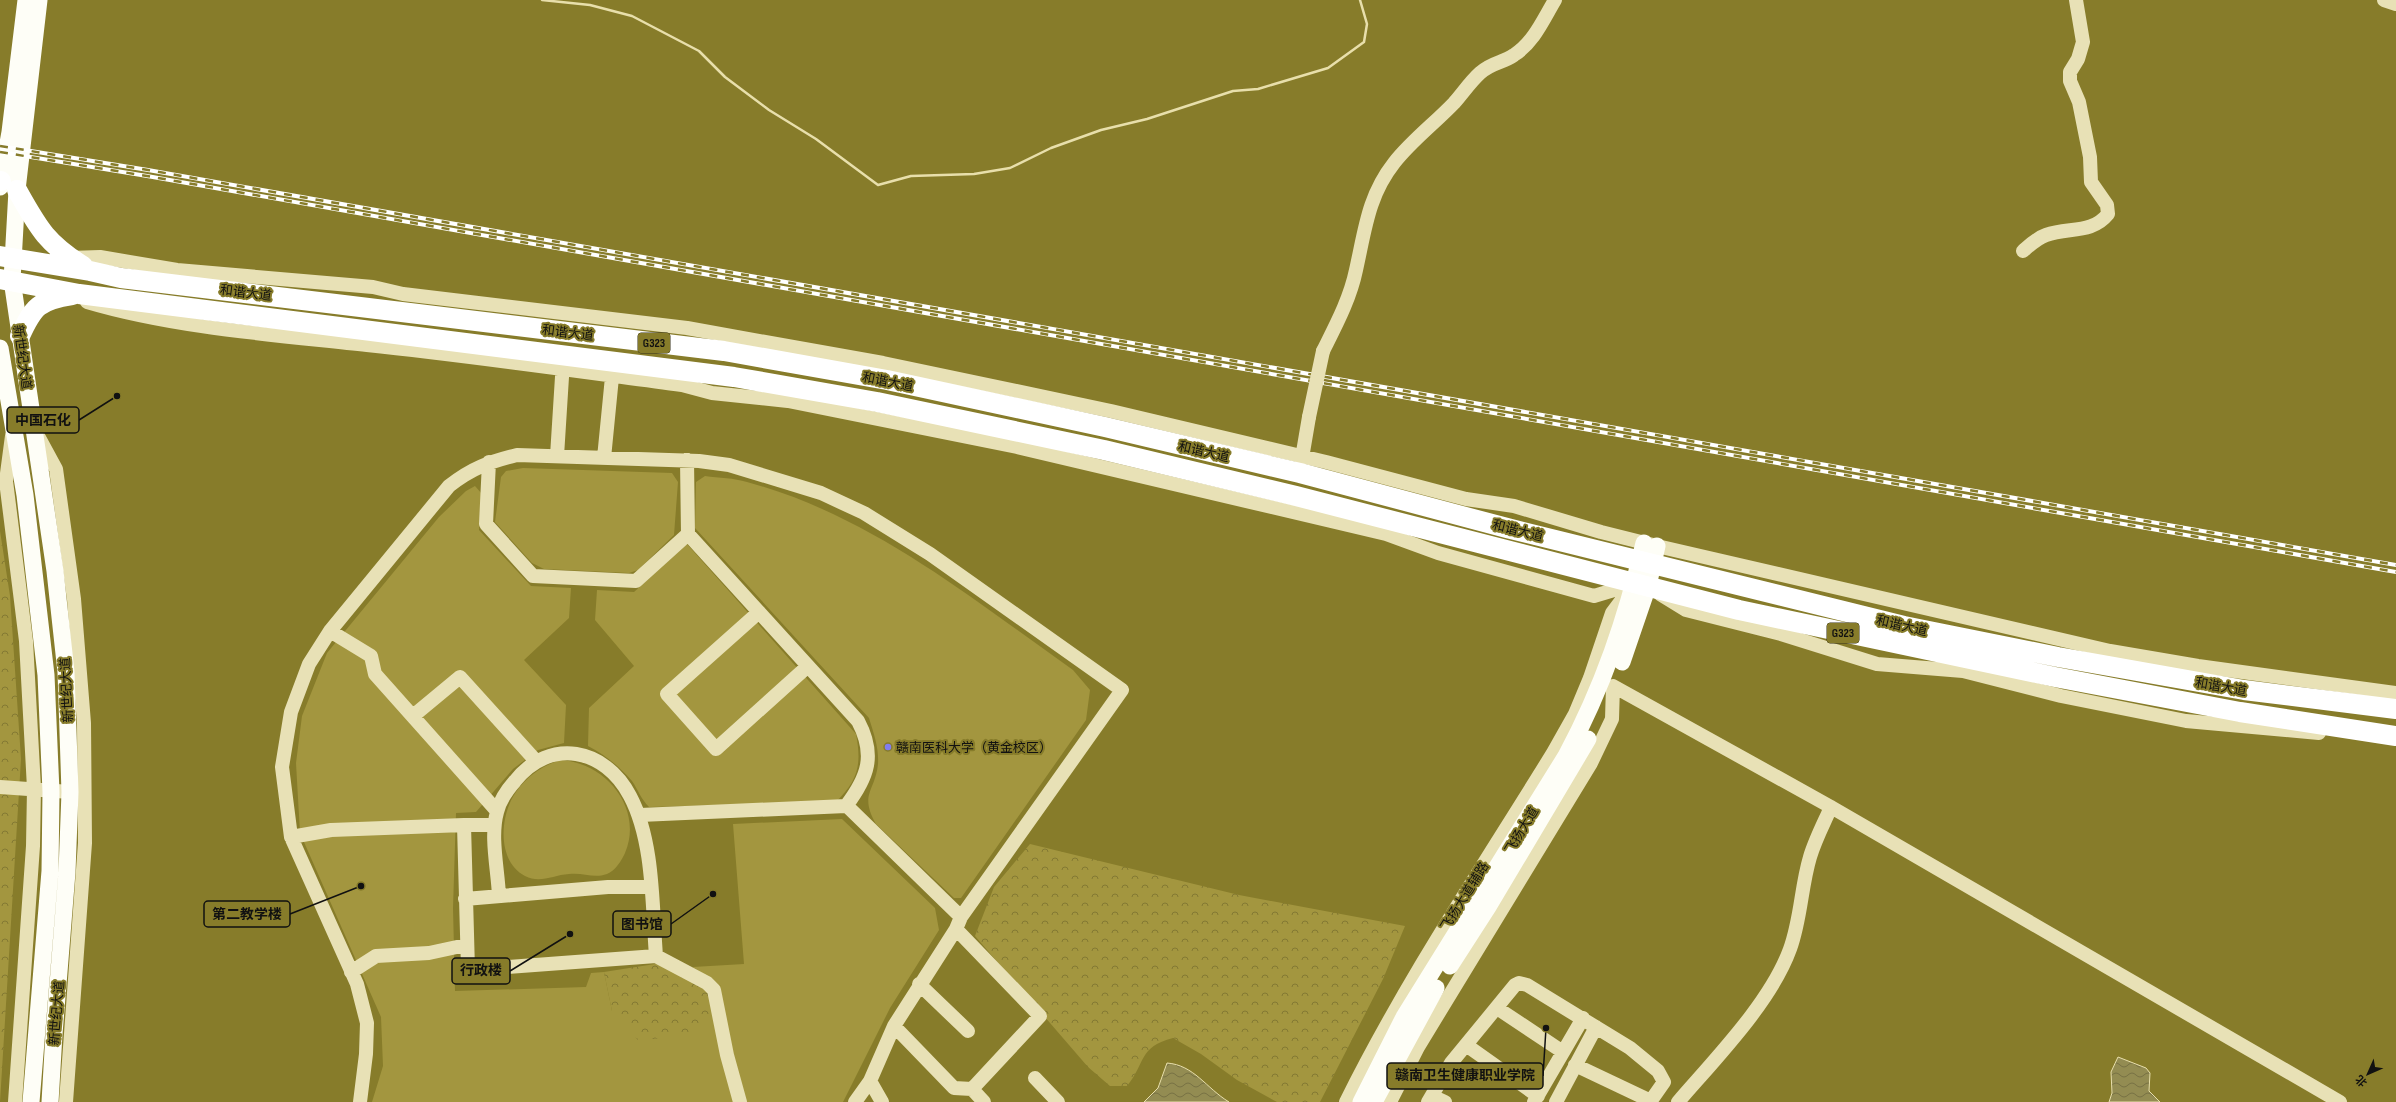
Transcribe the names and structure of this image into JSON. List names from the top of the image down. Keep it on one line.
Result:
{"streets":{"highway":["和谐大道","G323"],"main road":["新世纪大道","飞扬大道"],"street":["飞扬大道辅路"]},"crossings":[["和谐大道","G323"],["和谐大道","新世纪大道"],["和谐大道","飞扬大道"],["和谐大道","飞扬大道辅路"],["G323","飞扬大道"],["G323","飞扬大道辅路"],["飞扬大道","飞扬大道辅路"]],"places":["中国石化","赣南医科大学（黄金校区）","第二教学楼","图书馆","行政楼","赣南卫生健康职业学院"],"north":"bottom left"}
